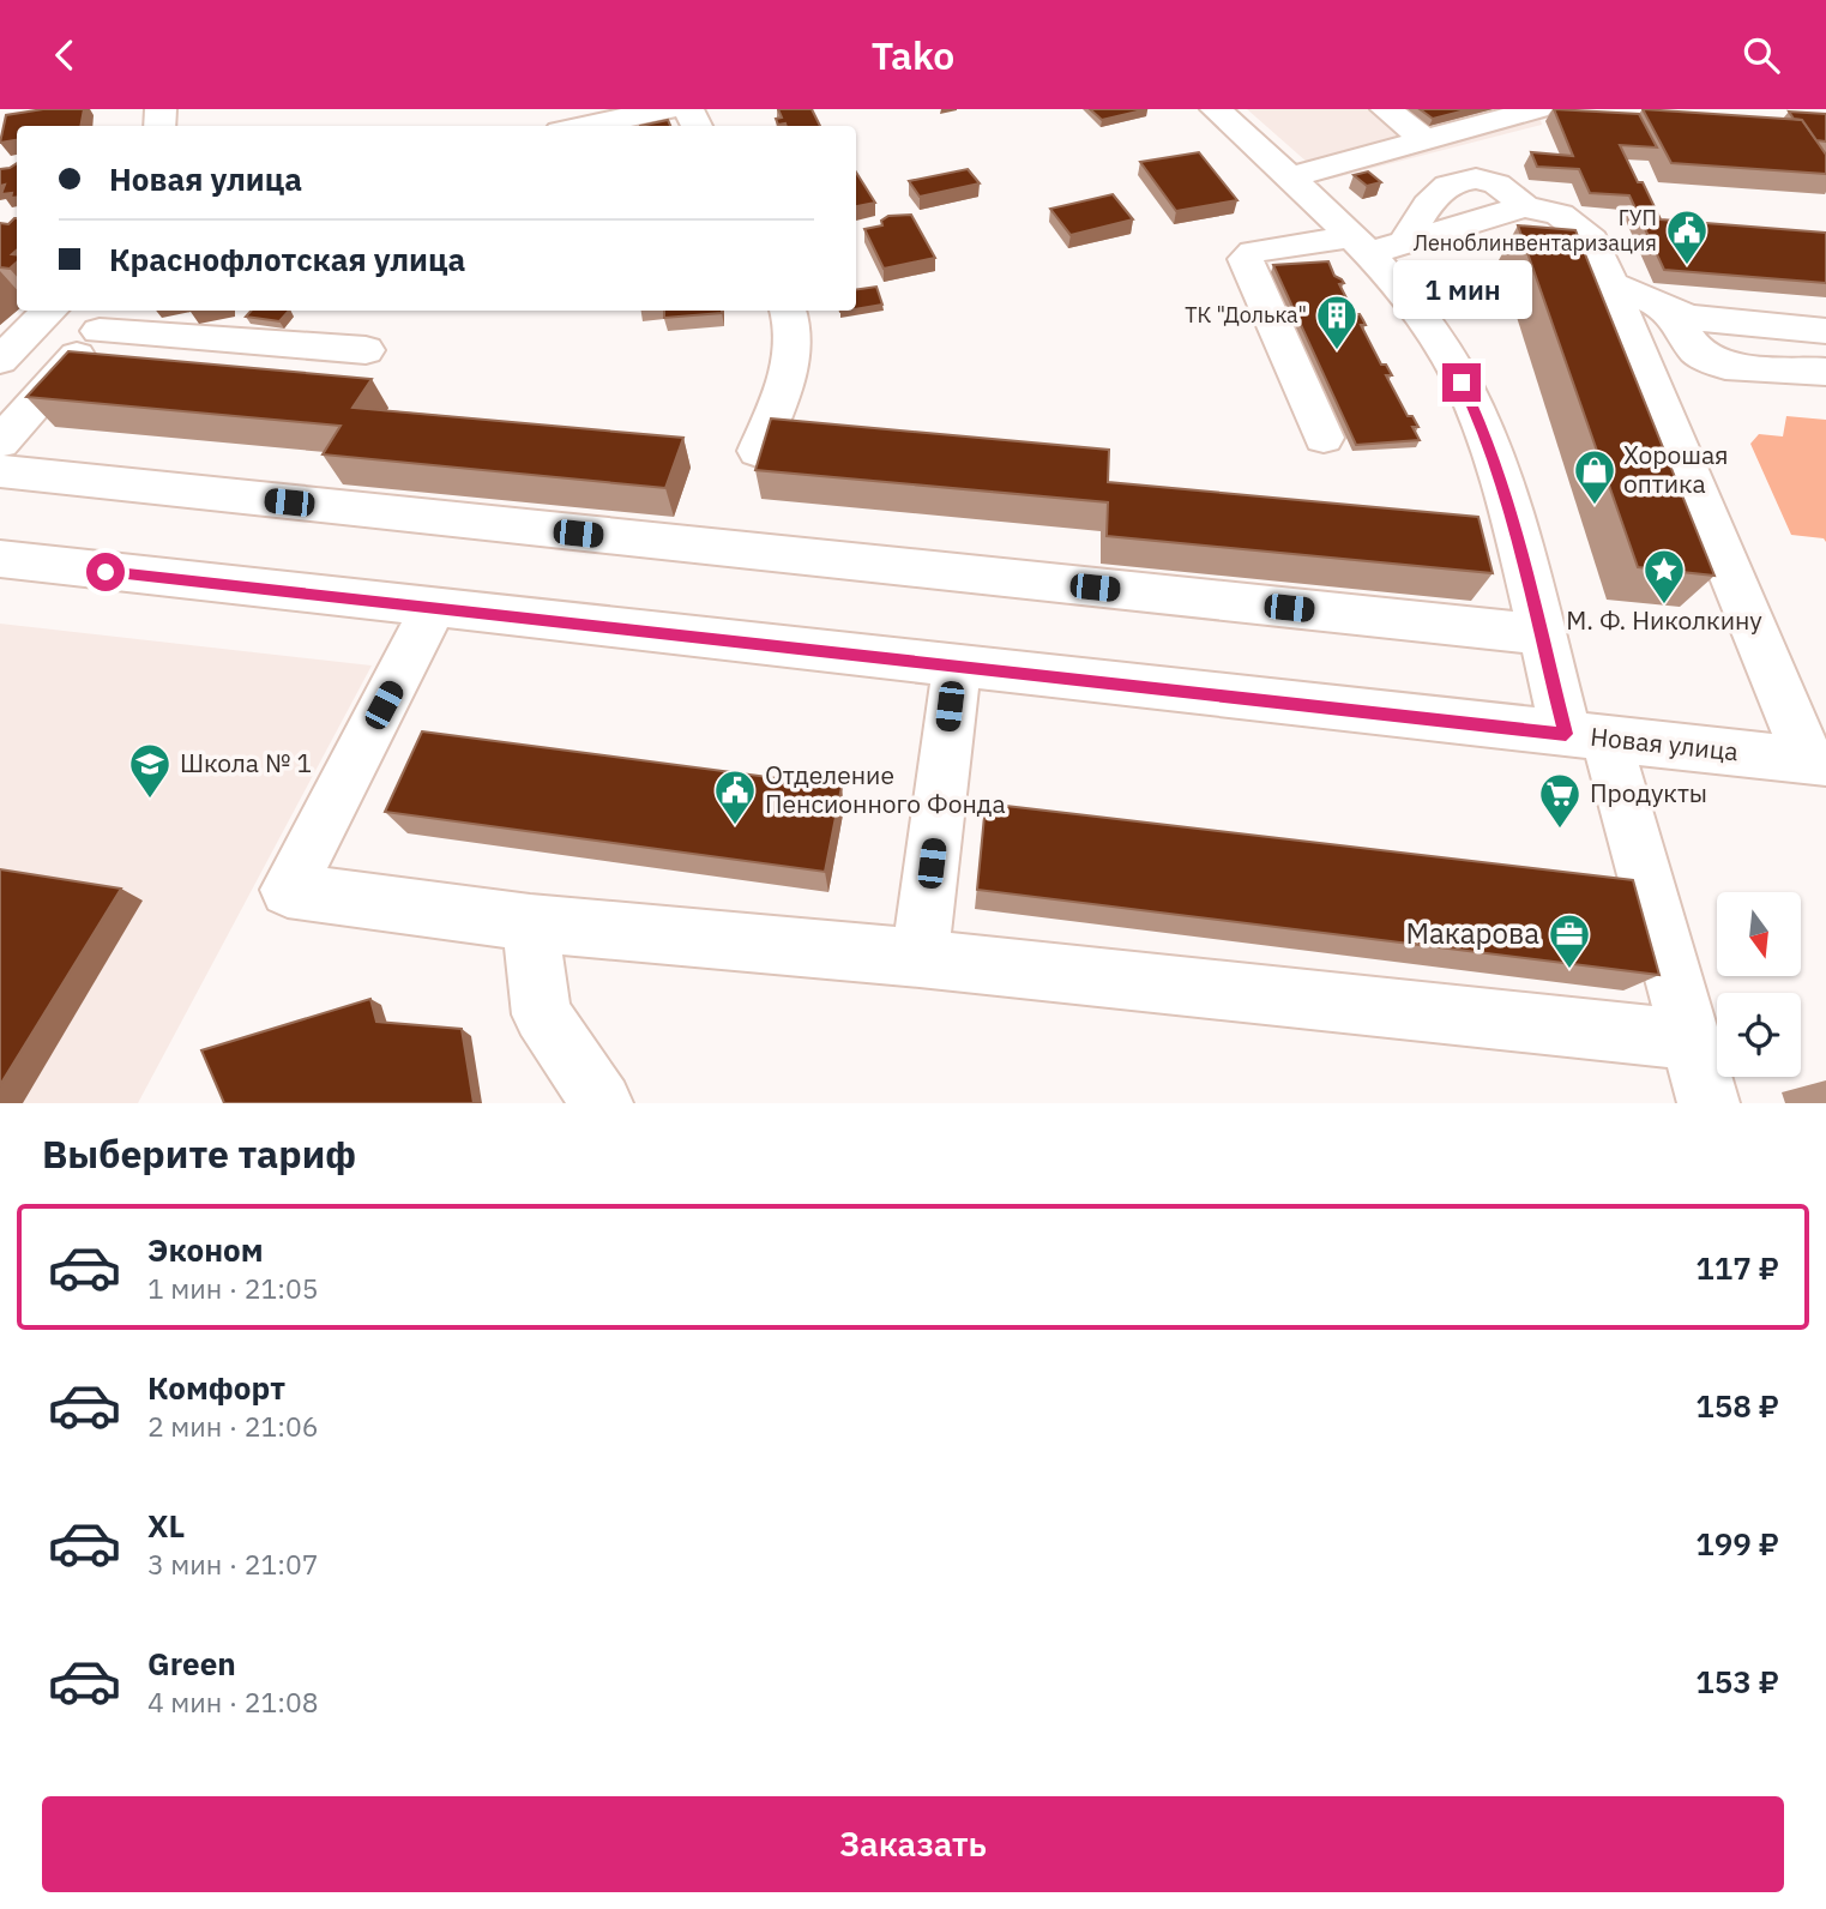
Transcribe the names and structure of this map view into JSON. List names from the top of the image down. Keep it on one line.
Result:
{"streets":{"street":["Новая улица"]},"places":{"public building":["ГУП Леноблинвентаризация","Отделение Пенсионного Фонда"],"building":["ТК \"Долька\""],"shop":["Хорошая оптика"],"place":["М. Ф. Николкину"],"school or university":["Школа № 1"],"supermarket":["Продукты"],"office":["Макарова"]},"north":"bottom","page":{"header":"Tako","banner":["Новая улица","Краснофлотская улица"],"bubble":"1 мин","heading":"Выберите тариф","list":[{"name":"Эконом","note":"1 мин · 21:05","value":"117 ₽"},{"name":"Комфорт","note":"2 мин · 21:06","value":"158 ₽"},{"name":"XL","note":"3 мин · 21:07","value":"199 ₽"},{"name":"Green","note":"4 мин · 21:08","value":"153 ₽"}],"buttons":"Заказать"}}
